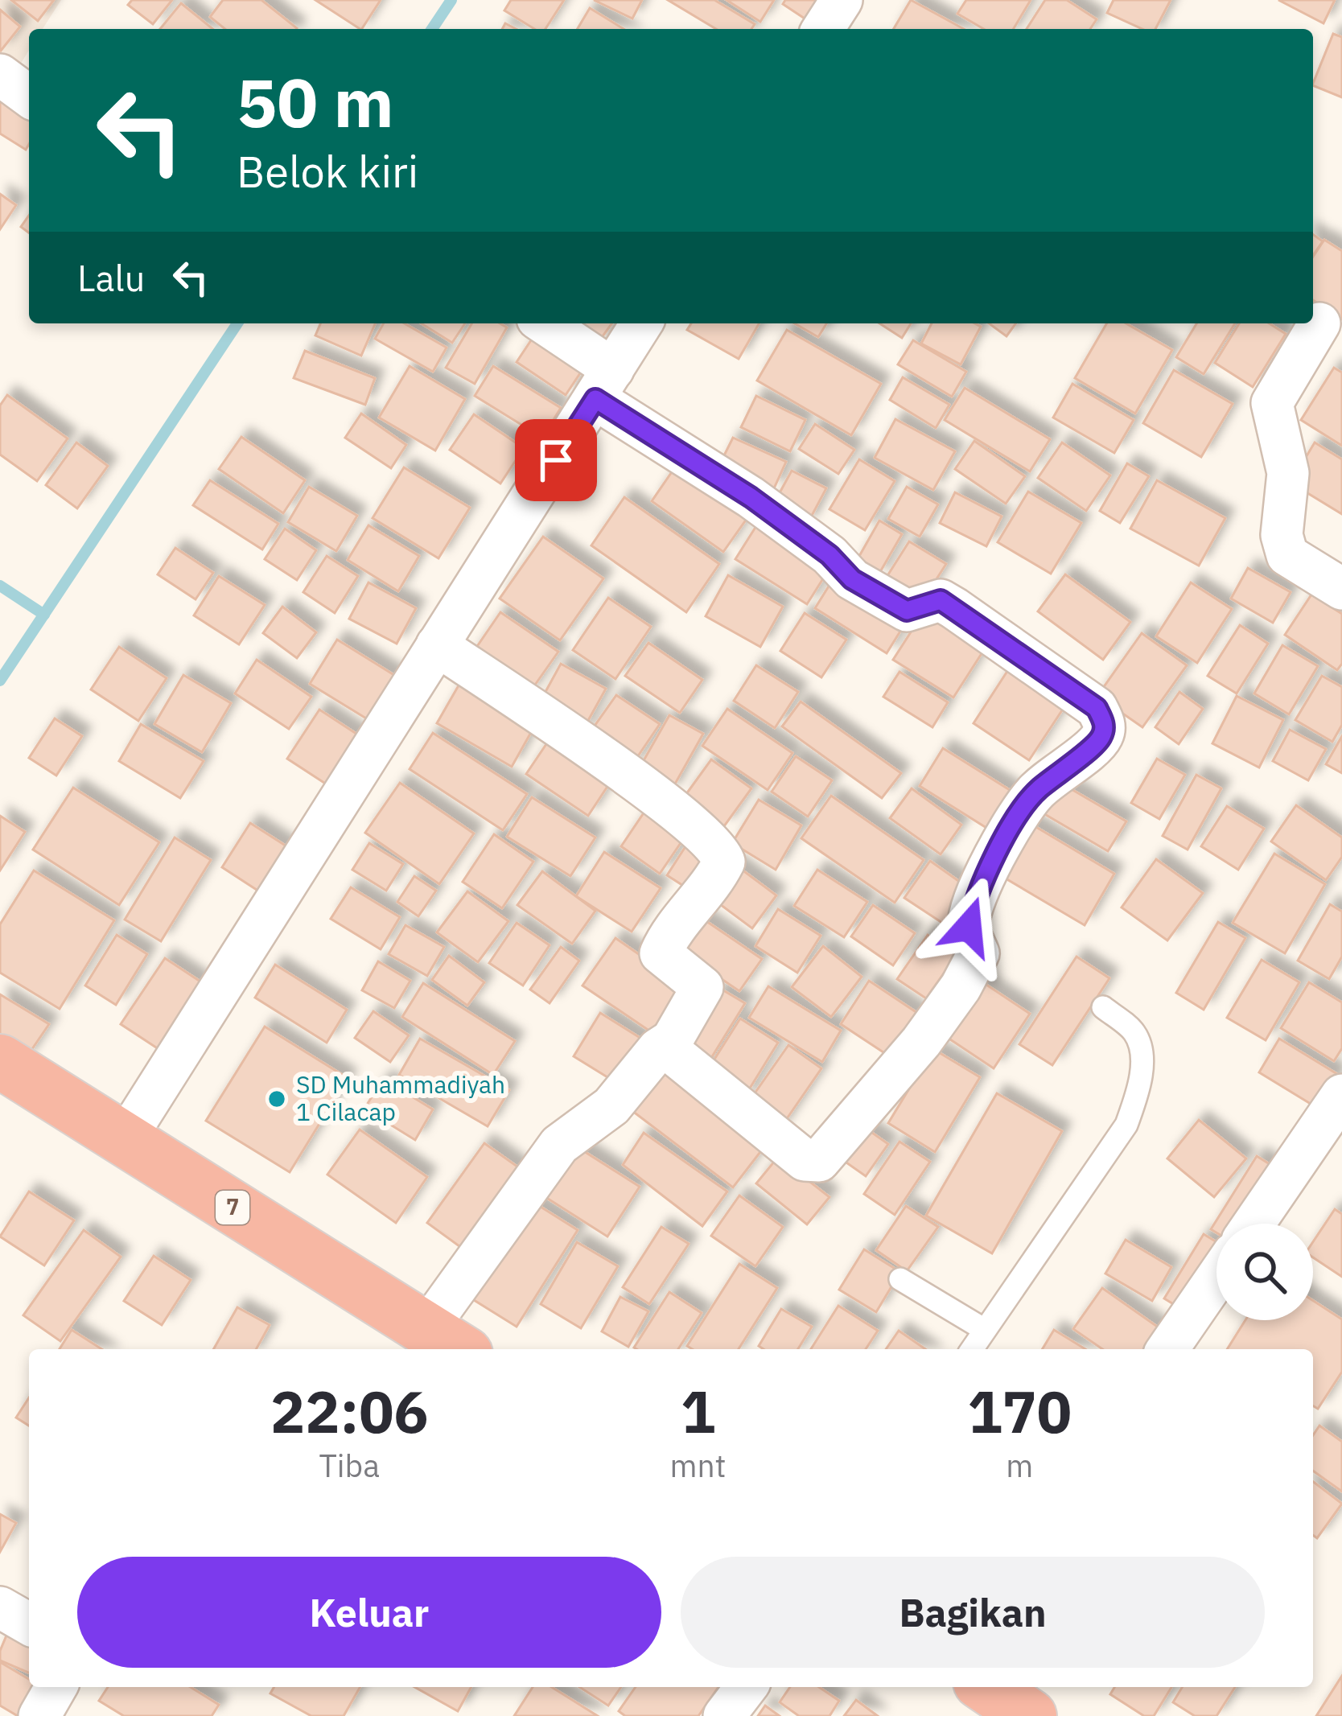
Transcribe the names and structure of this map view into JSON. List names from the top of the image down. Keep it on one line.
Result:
{"streets":{"highway":["7"]},"places":["SD Muhammadiyah 1 Cilacap"],"page":{"turn":["50 m","Belok kiri"],"then":"Lalu","eta":["22:06","Tiba","1","mnt","170","m"],"buttons":["Keluar","Bagikan"]}}
